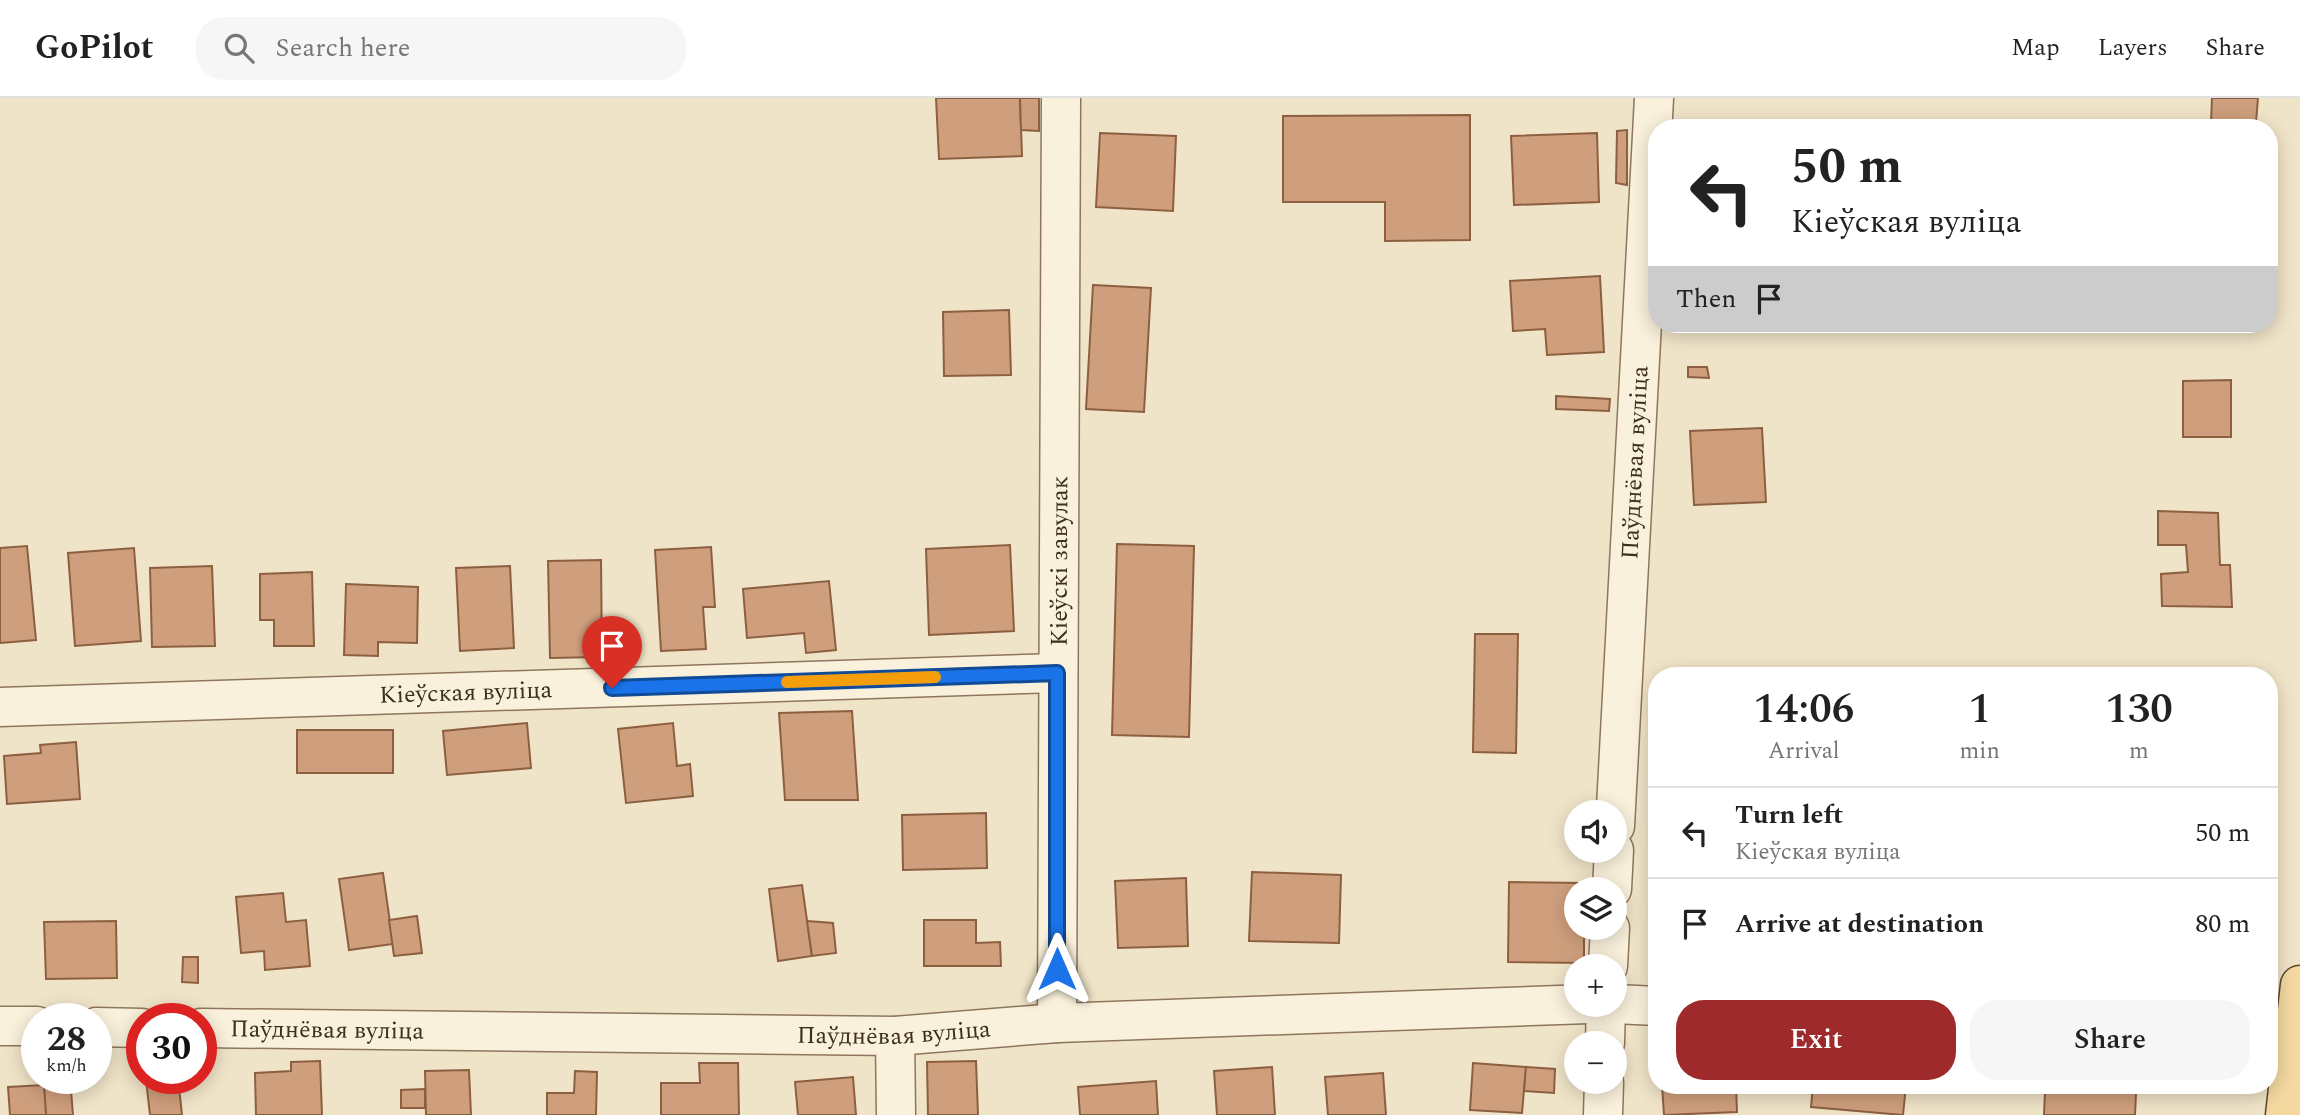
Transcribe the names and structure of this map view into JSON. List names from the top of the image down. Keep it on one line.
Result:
{"streets":{"street":["Паўднёвая вуліца","Кіеўскі завулак","Кіеўская вуліца"]},"crossings":[["Паўднёвая вуліца","Кіеўскі завулак"],["Кіеўскі завулак","Кіеўская вуліца"]],"page":{"header":"GoPilot","search":"Search here","nav":["Map","Layers","Share"],"turn":["50 m","Кіеўская вуліца"],"then":"Then","eta":["14:06","Arrival","1","min","130","m"],"list":[{"name":"Turn left","note":"Кіеўская вуліца","value":"50 m"},{"name":"Arrive at destination","value":"80 m"}],"map_buttons":["+","−"],"buttons":["Exit","Share"],"speed":"28 km/h","limit":"30"}}
